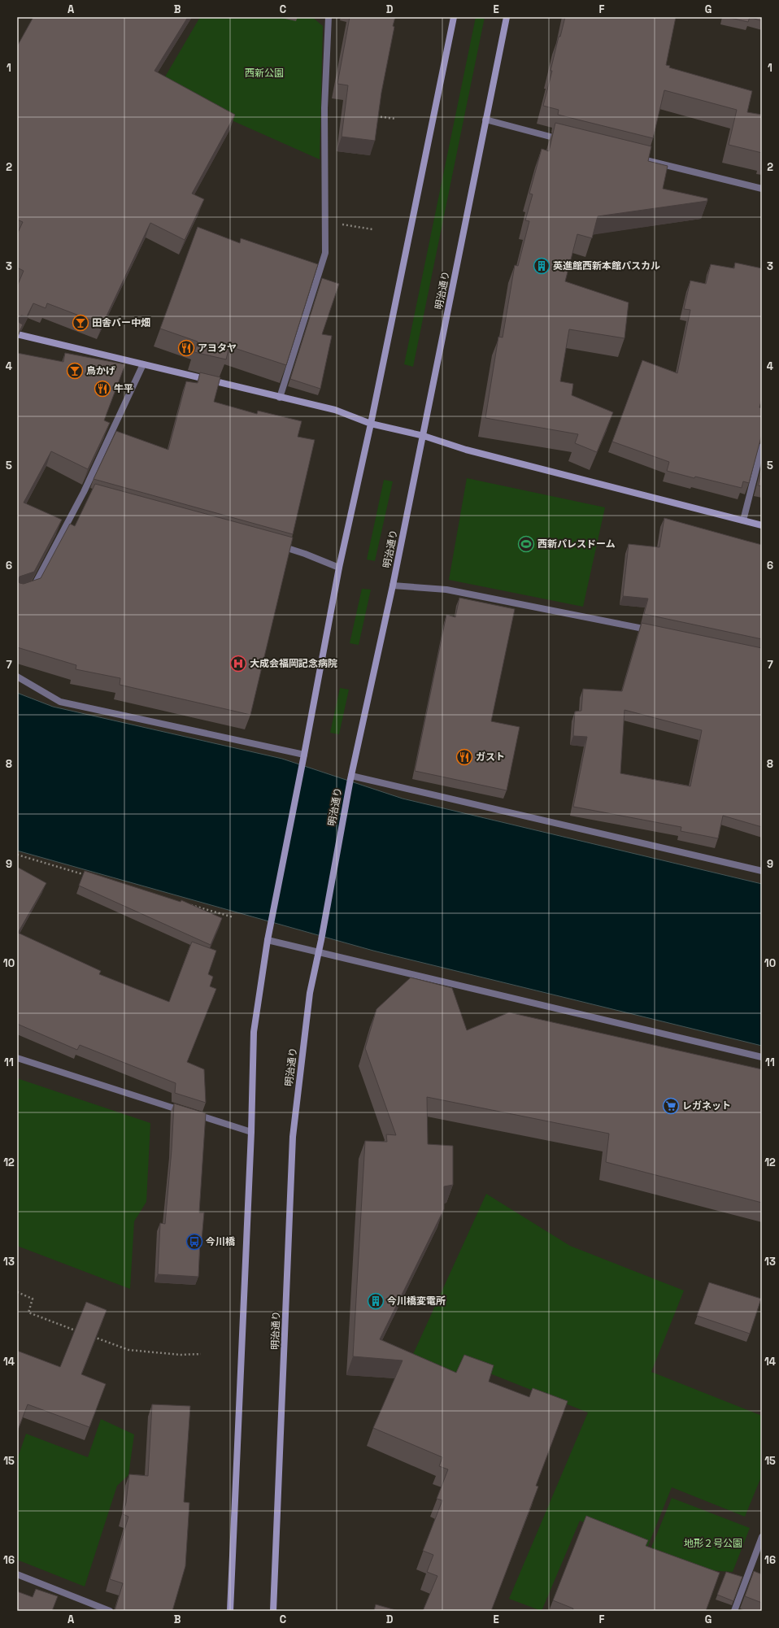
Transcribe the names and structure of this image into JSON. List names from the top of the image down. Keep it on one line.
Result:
{"streets":{"street":["明治通り"]},"parks":["西新公園","地形２号公園"],"places":{"building":["英進館西新本館パスカル","今川橋変電所"],"bar":["田舎バー中畑","鳥かげ"],"restaurant":["アヨタヤ","牛平","ガスト"],"sports":["西新パレスドーム"],"hospital":["大成会福岡記念病院"],"supermarket":["レガネット"],"bus stop":["今川橋"]},"grid":{"columns":["A","B","C","D","E","F","G"],"rows":["1","2","3","4","5","6","7","8","9","10","11","12","13","14","15","16"]}}
